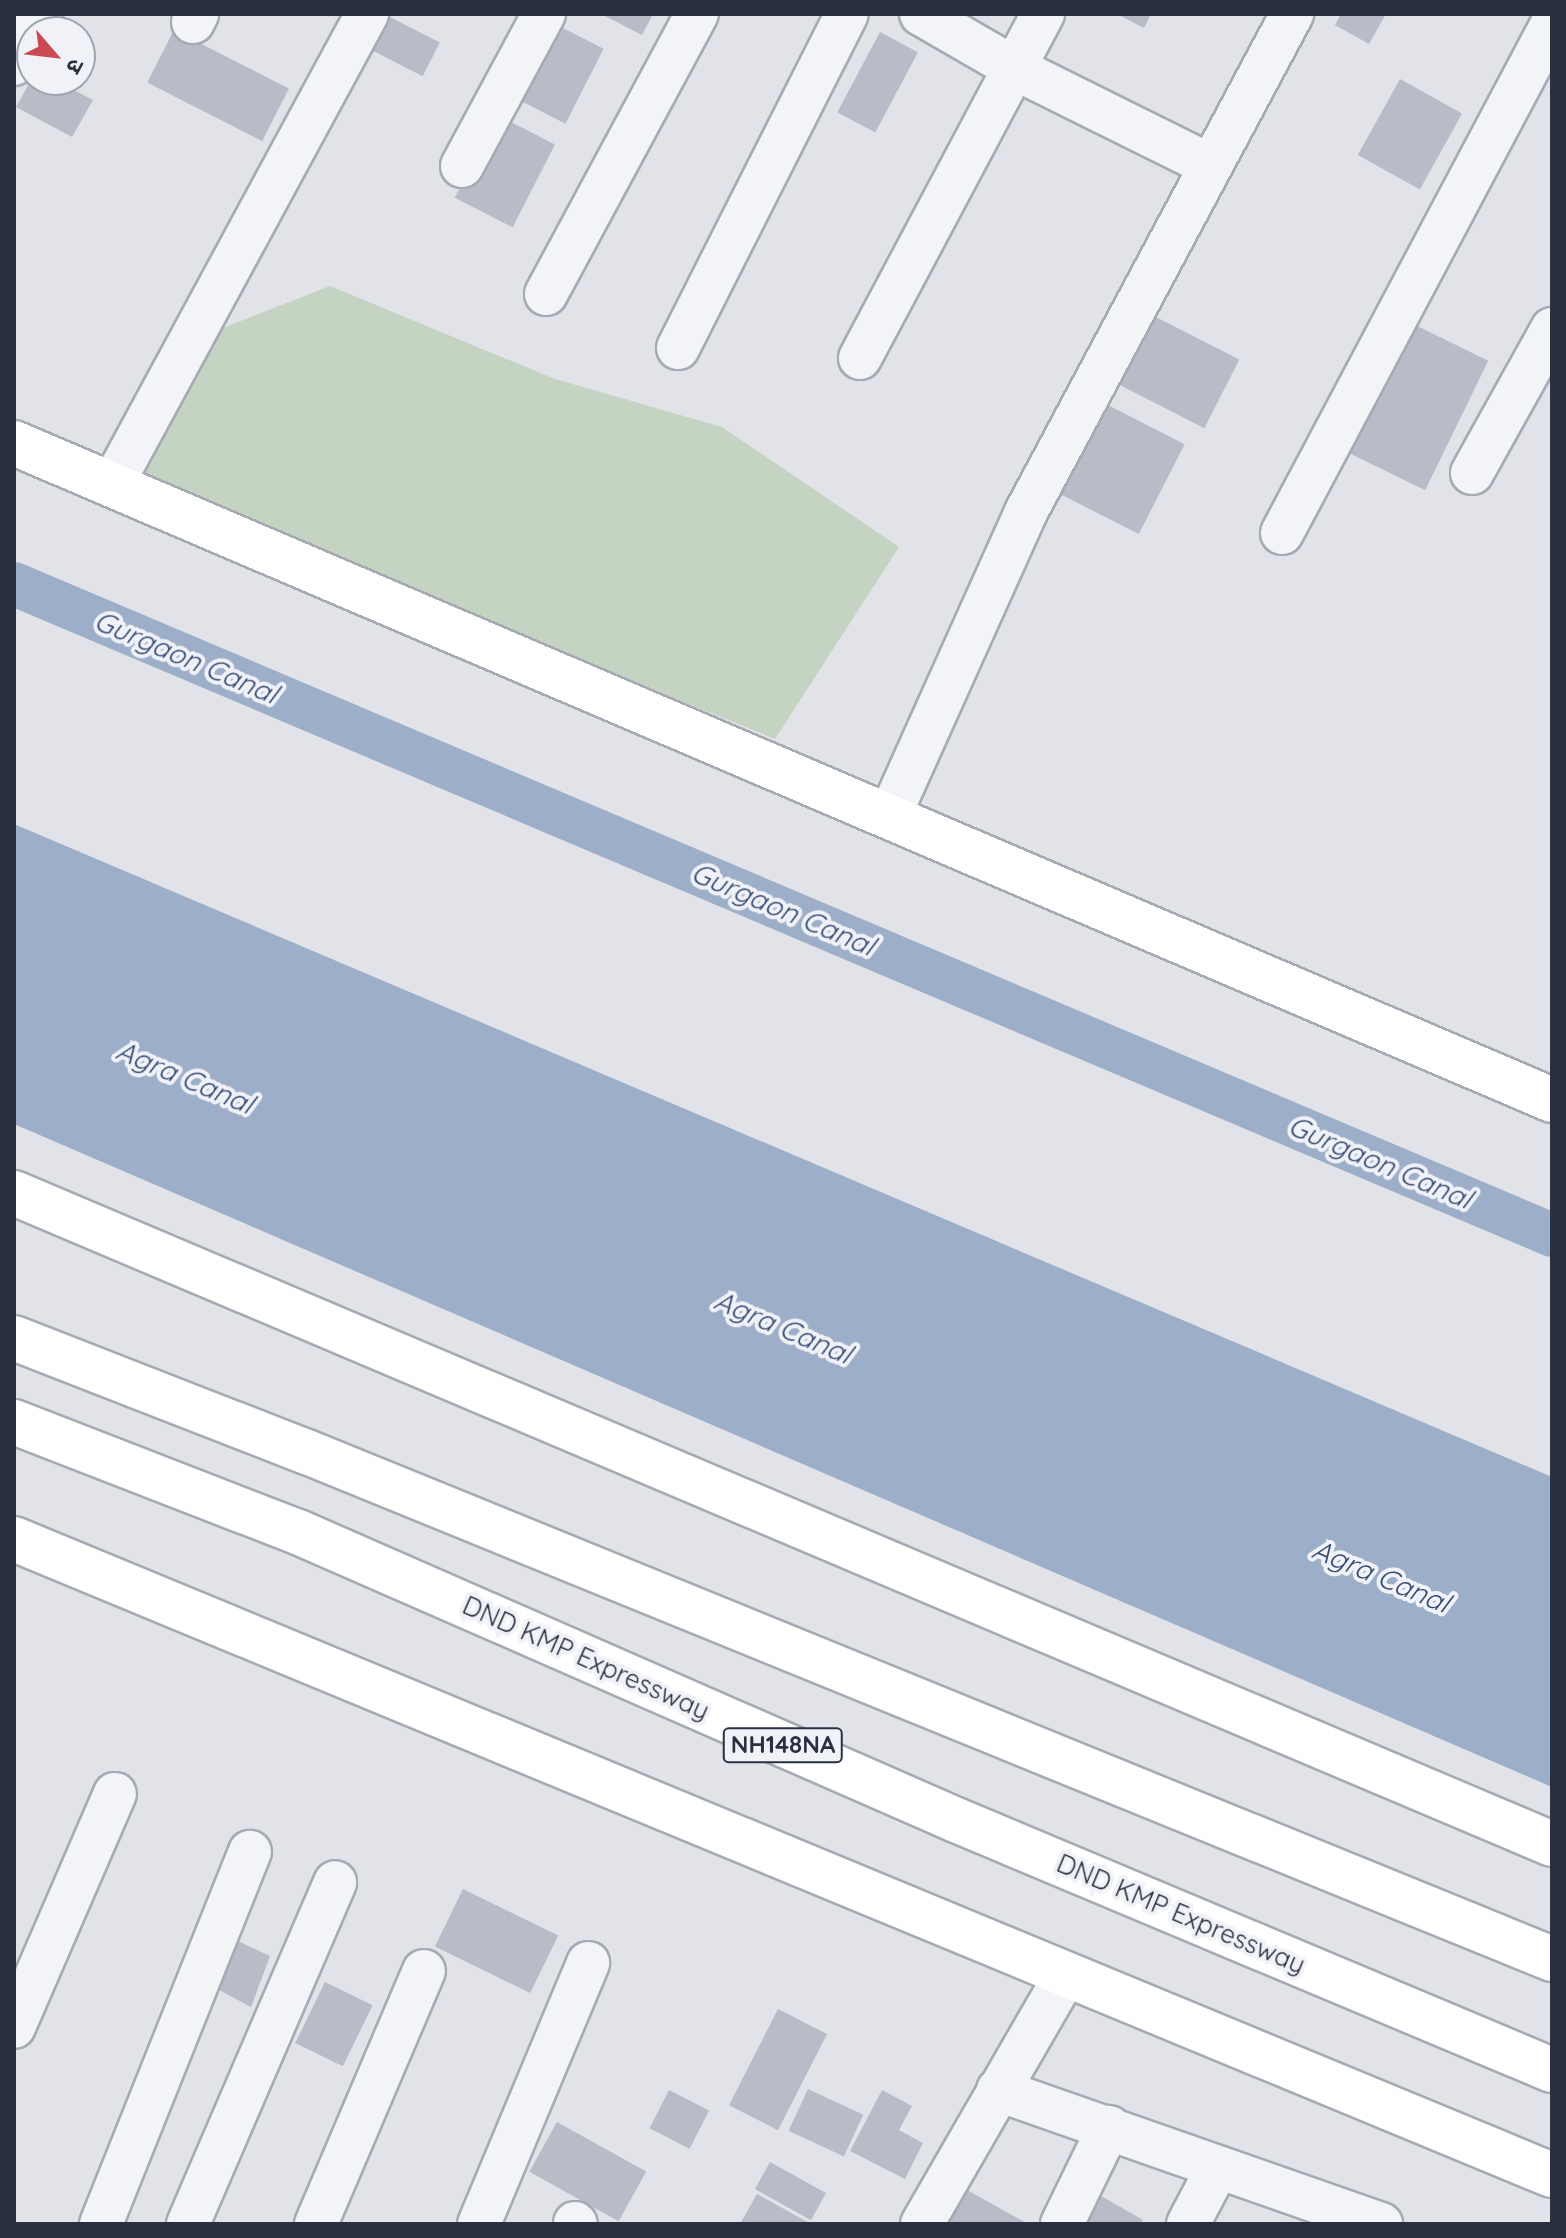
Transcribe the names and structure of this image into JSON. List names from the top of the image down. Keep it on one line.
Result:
{"streets":{"main road":["DND KMP Expressway","NH148NA"]},"water":["Gurgaon Canal","Agra Canal"],"north":"bottom right"}
